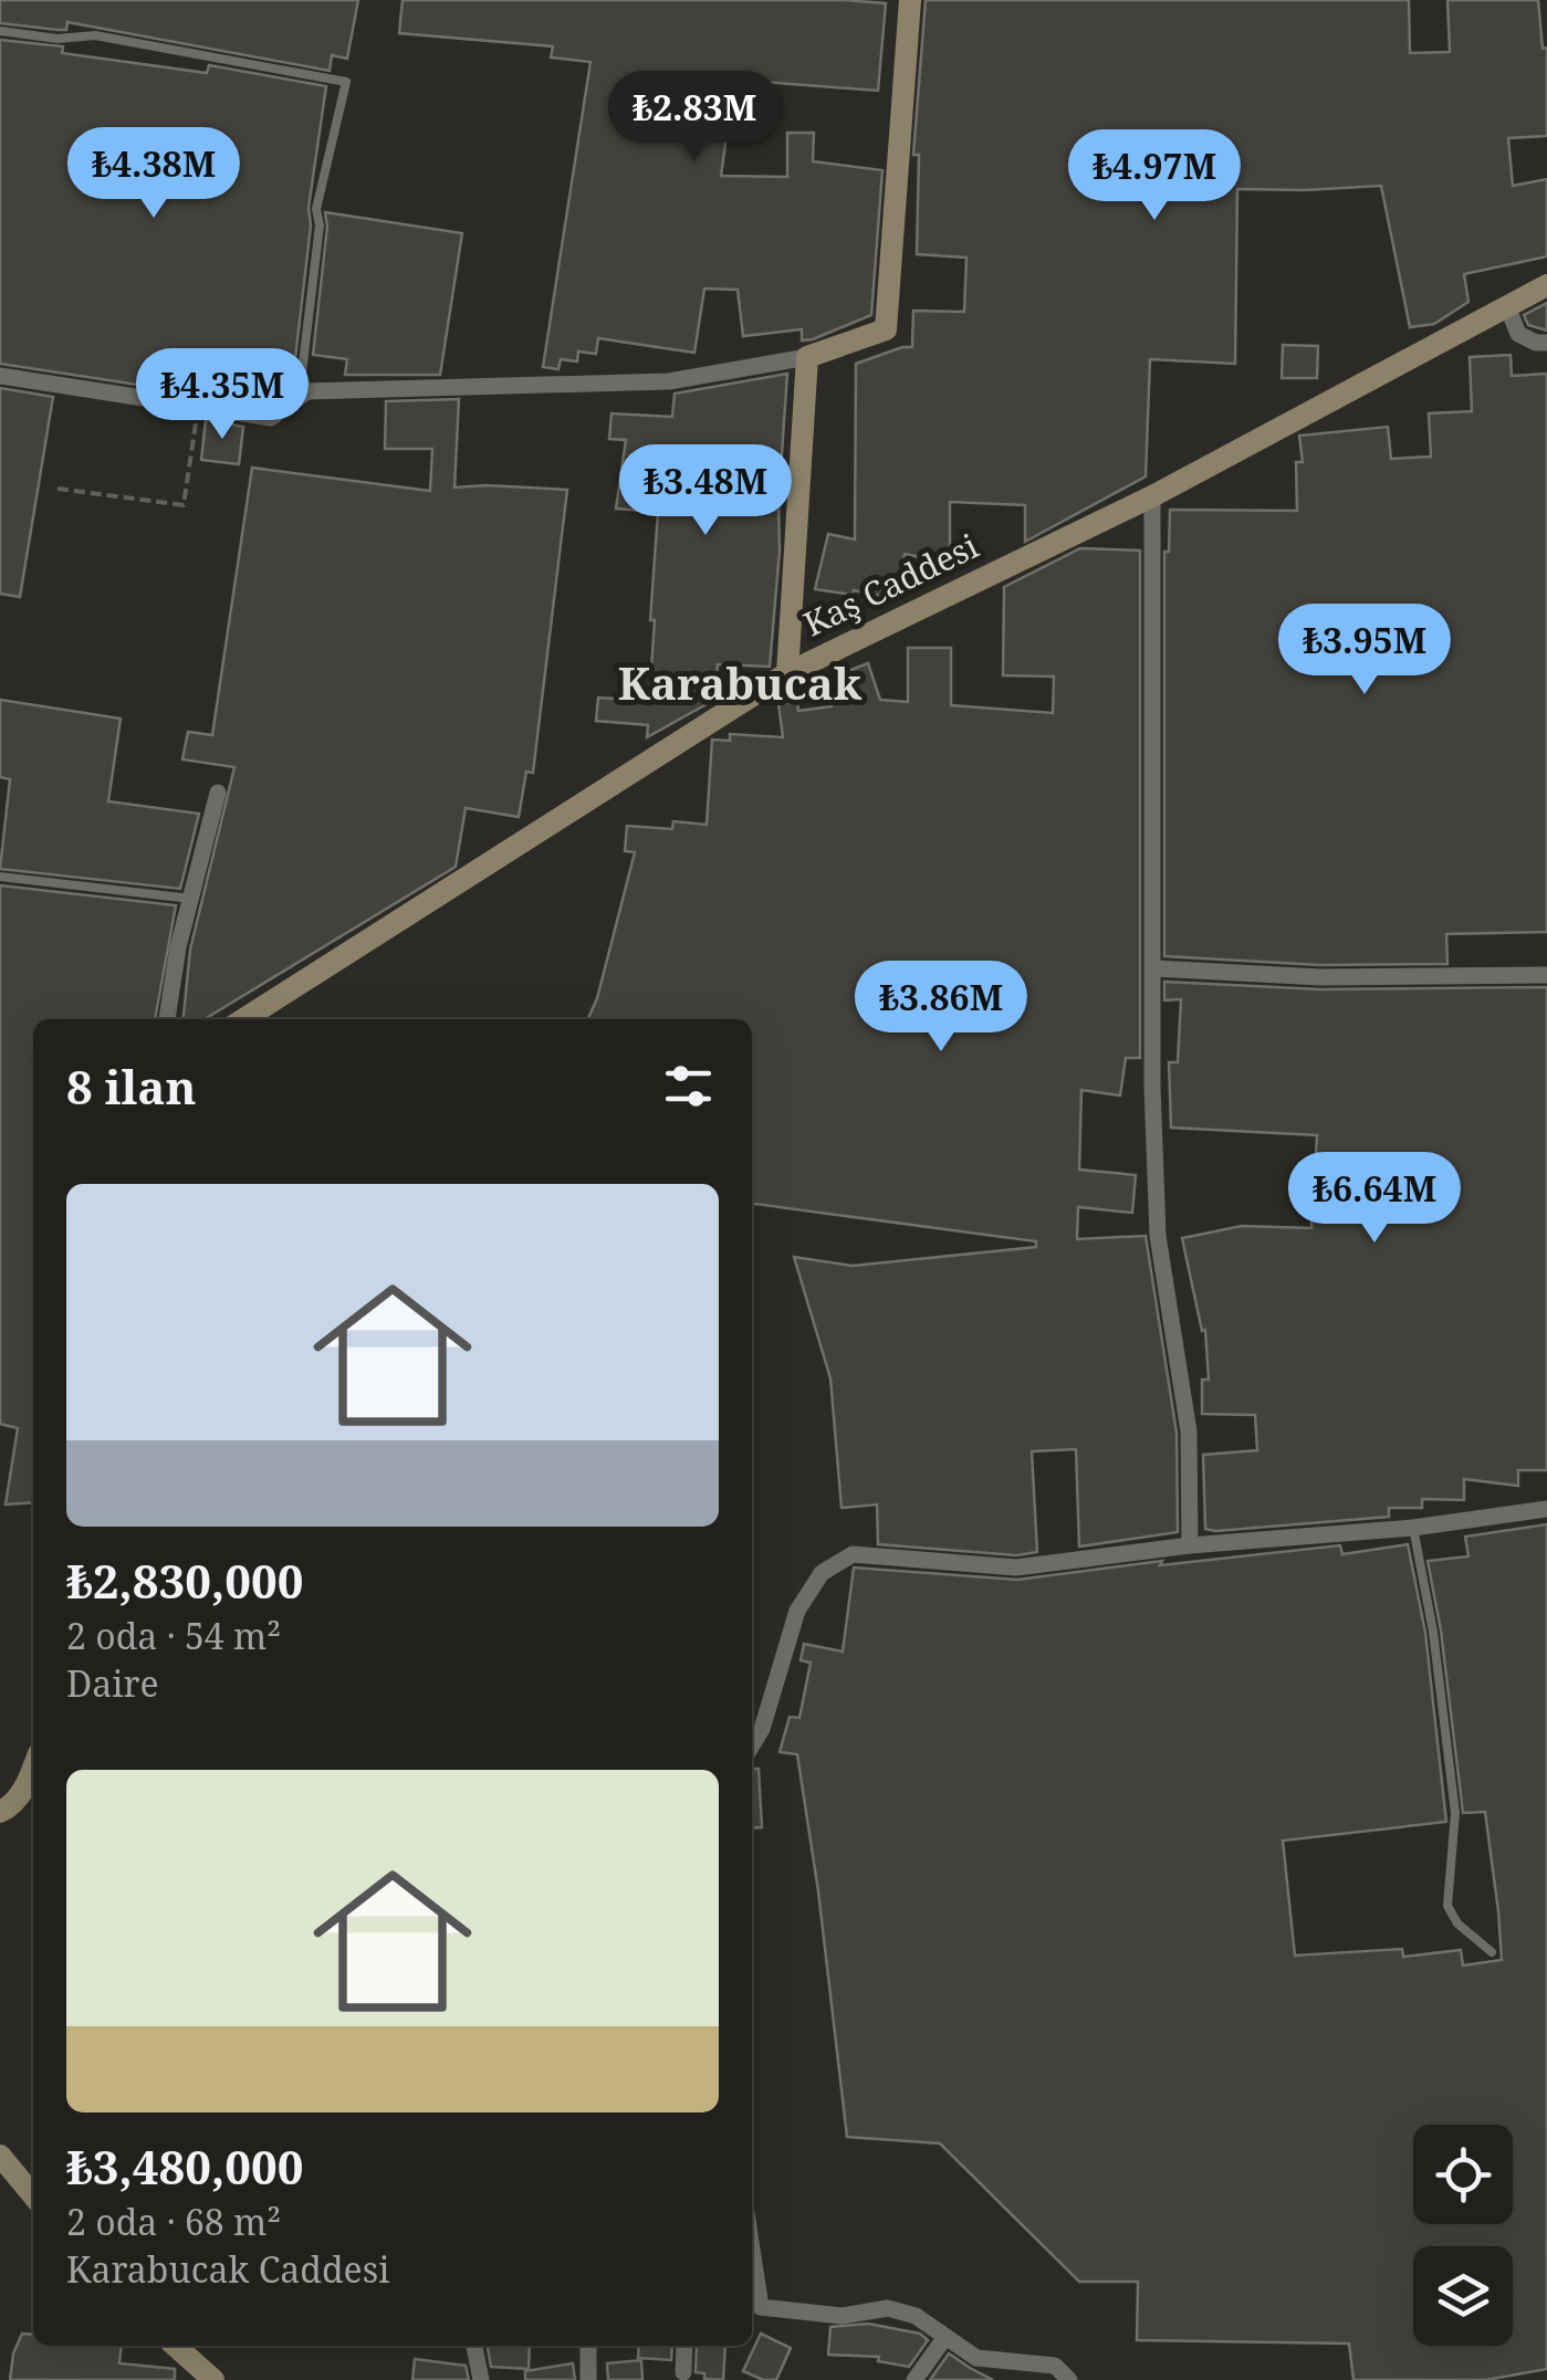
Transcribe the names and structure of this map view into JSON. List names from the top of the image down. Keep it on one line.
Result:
{"streets":{"street":["Kaş Caddesi"]},"districts":["Karabucak"],"page":{"price":["₺2.83M","₺4.38M","₺4.97M","₺4.35M","₺3.48M","₺3.95M","₺3.86M","₺6.64M"],"heading":"8 ilan","list":[{"name":"₺2,830,000","note":"2 oda · 54 m² · Daire"},{"name":"₺3,480,000","note":"2 oda · 68 m² · Karabucak Caddesi"}]}}
